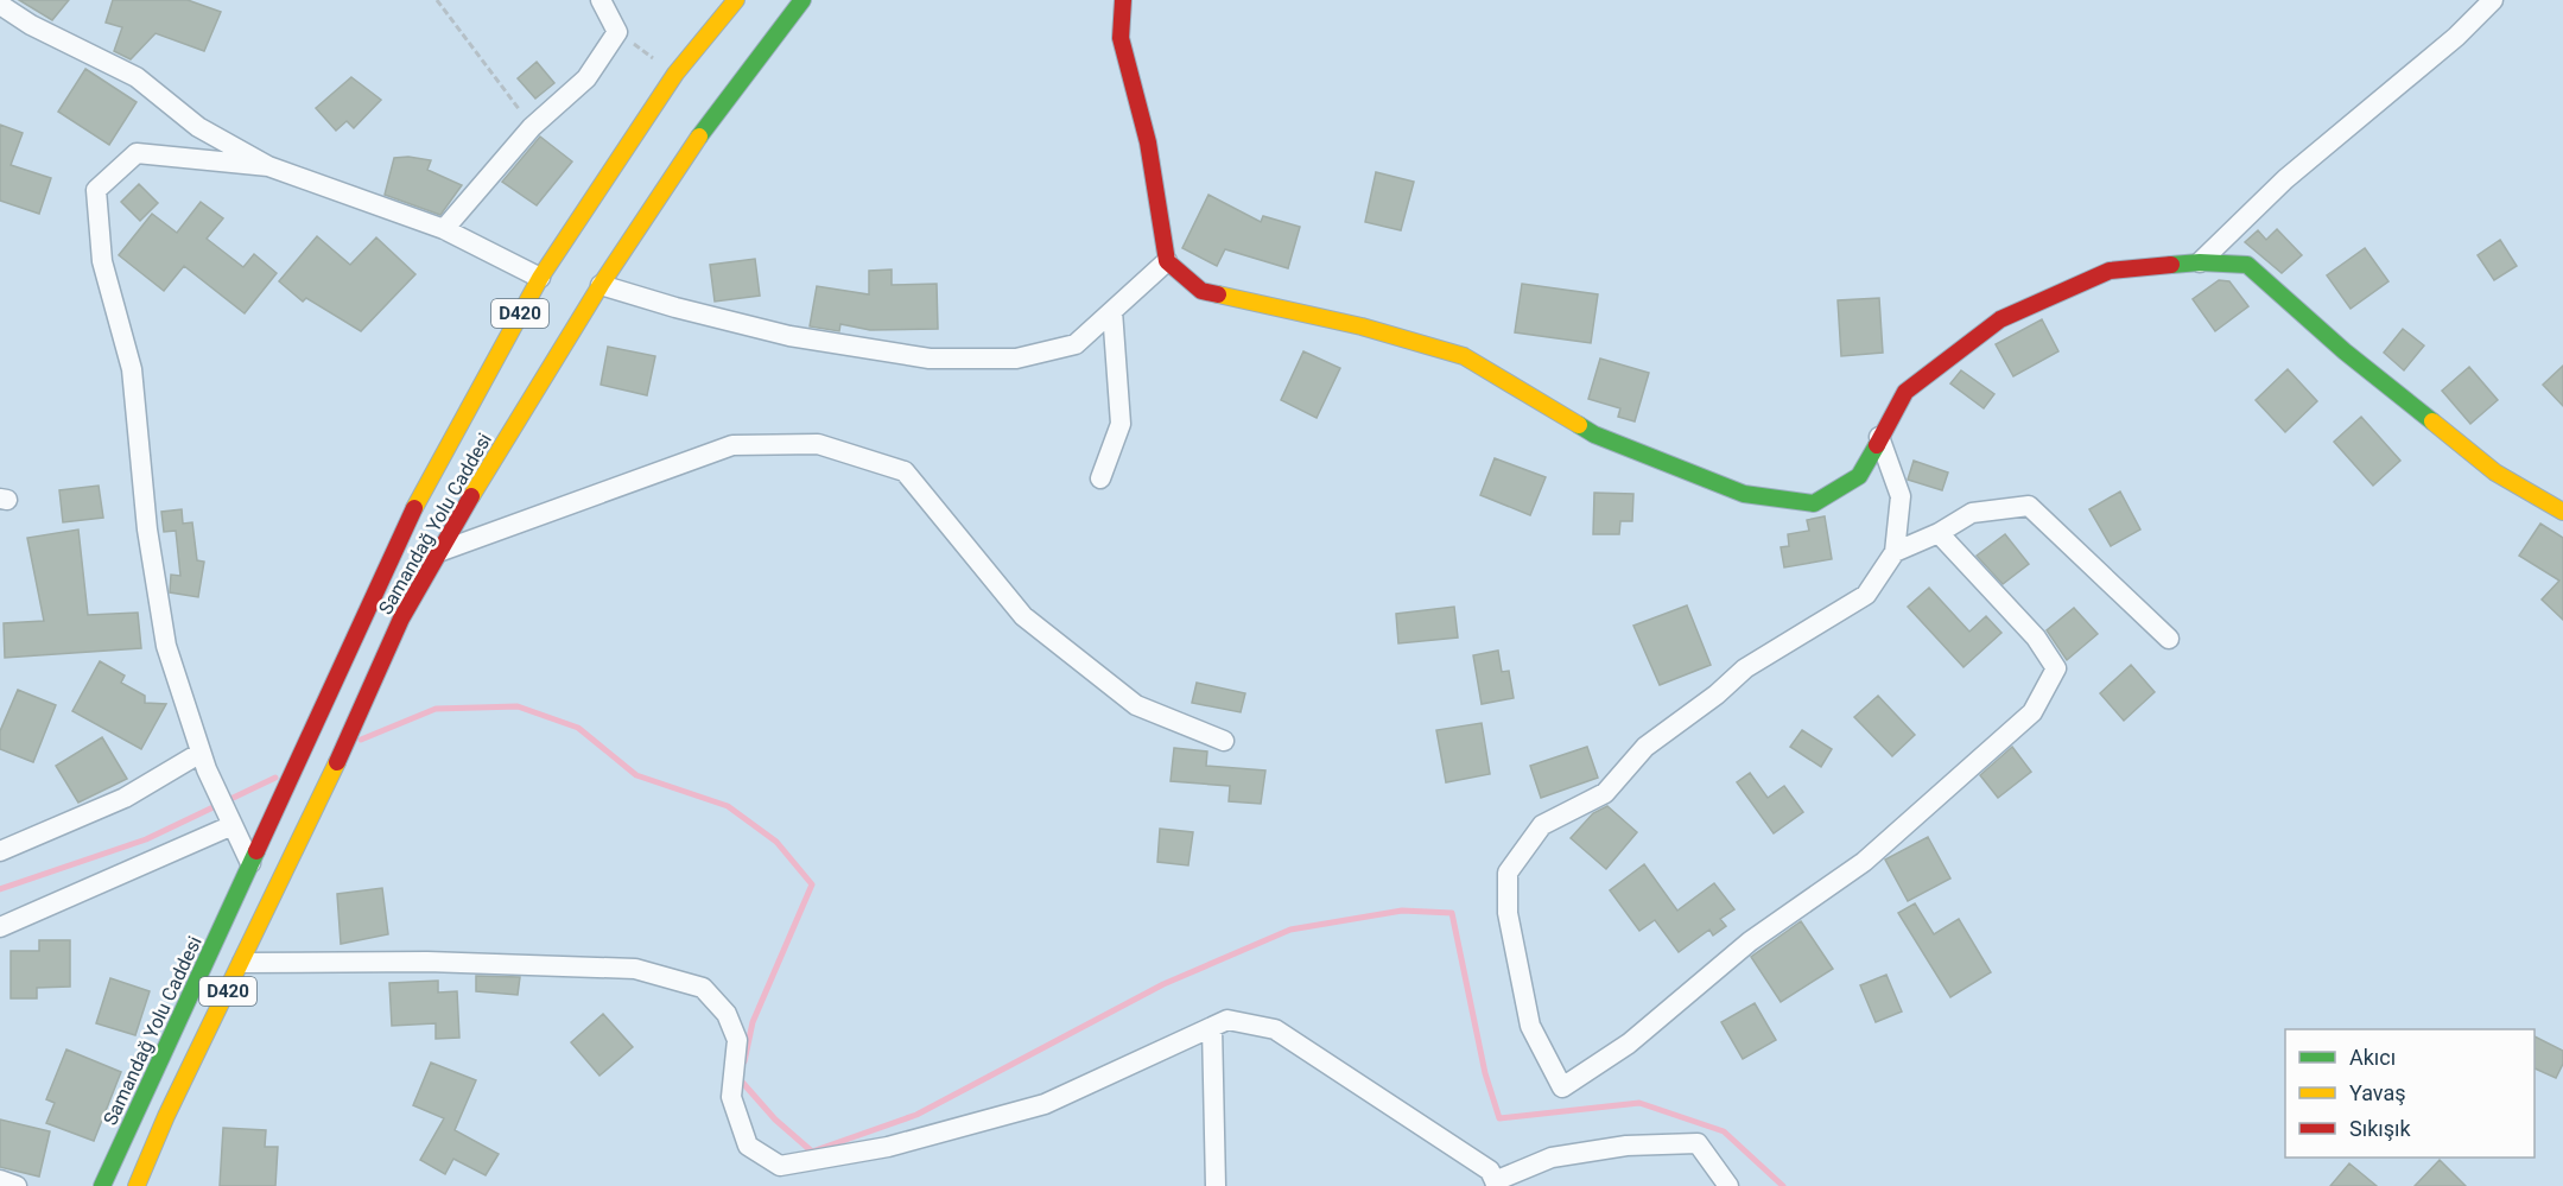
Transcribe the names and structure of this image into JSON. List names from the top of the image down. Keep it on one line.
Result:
{"streets":{"main road":["D420","Samandağ Yolu Caddesi"]},"legend":["Akıcı","Yavaş","Sıkışık"]}
